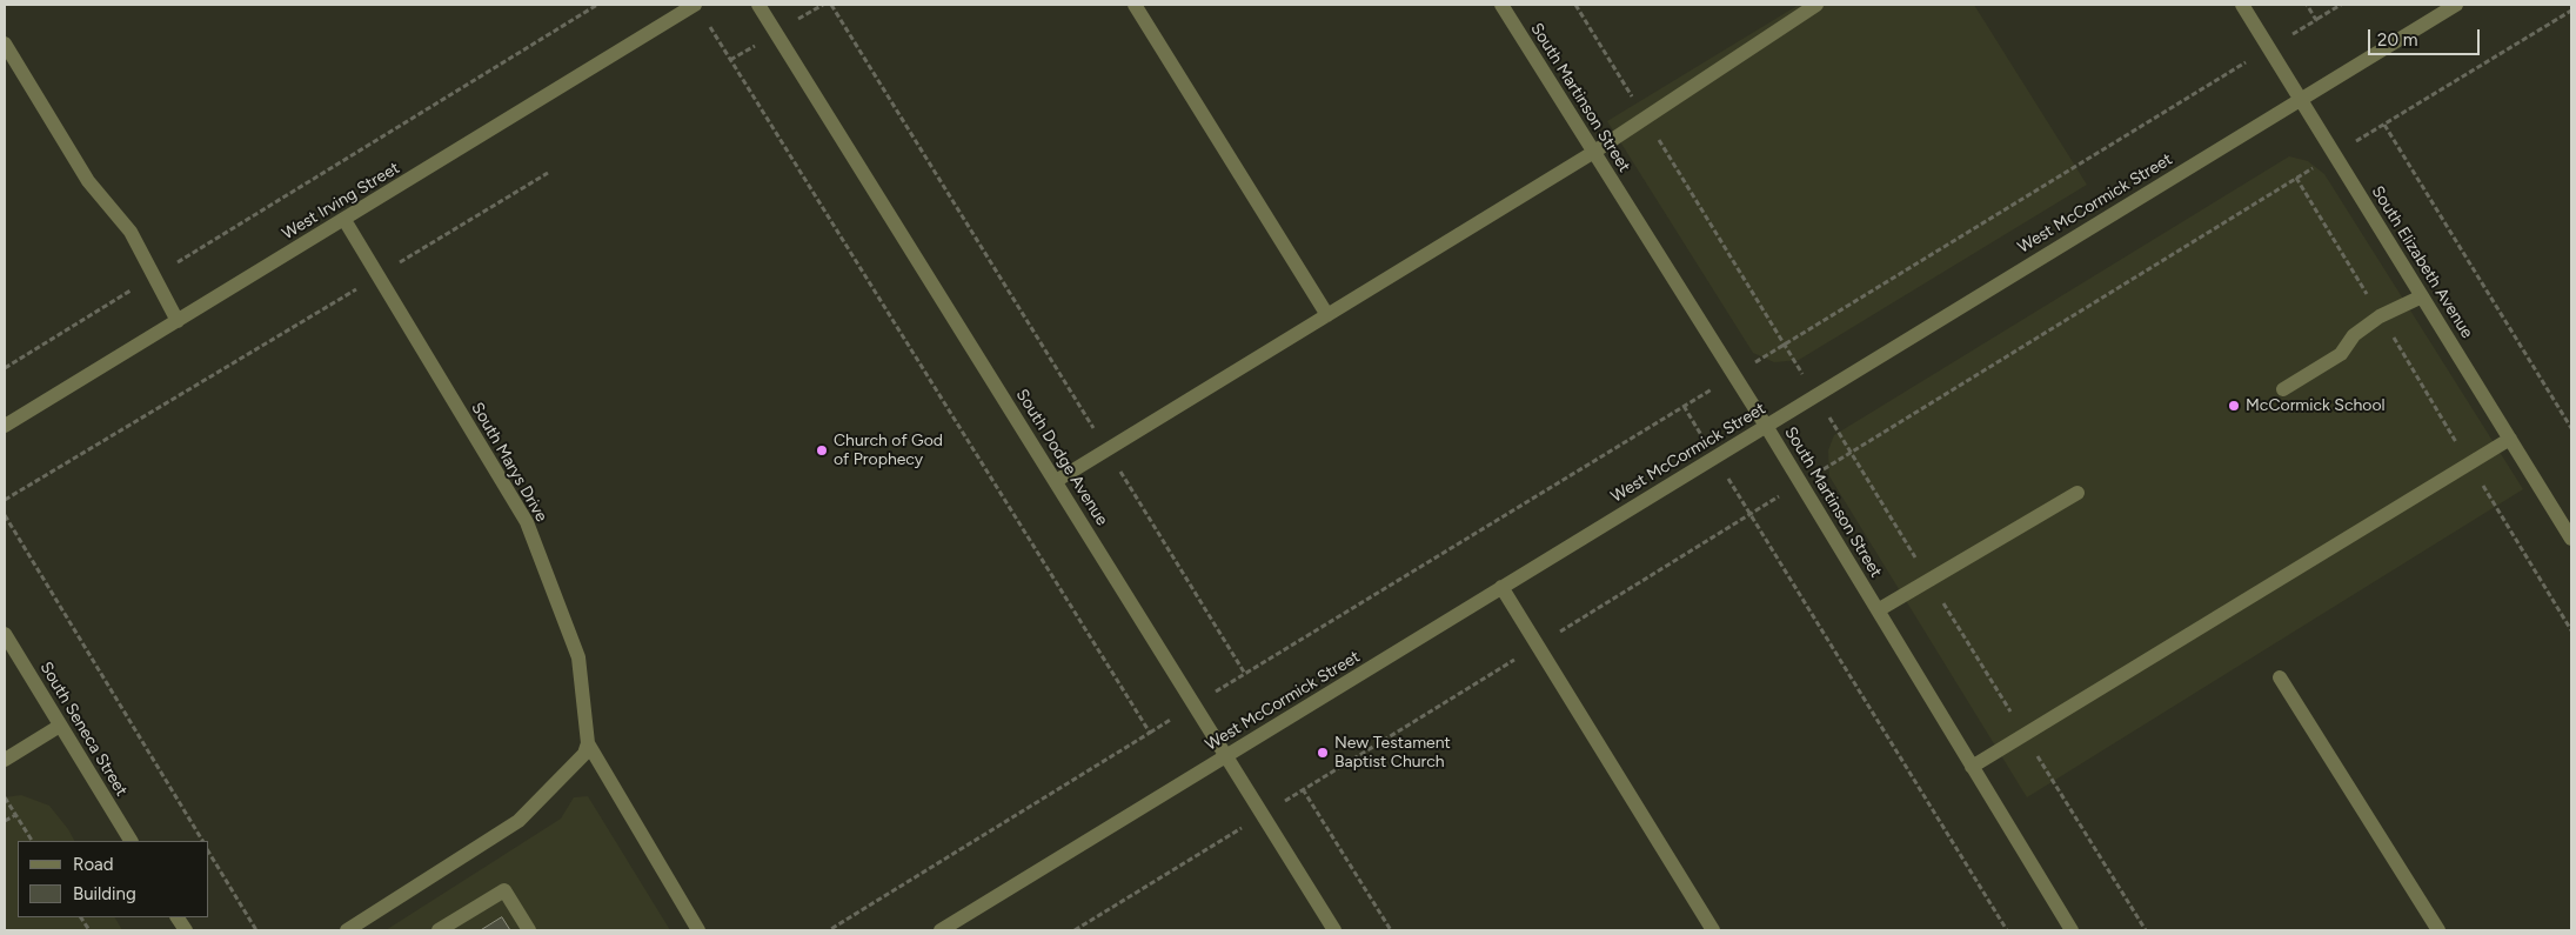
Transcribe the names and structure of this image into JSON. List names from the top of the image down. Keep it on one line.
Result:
{"streets":{"street":["South Martinson Street","West Irving Street","West McCormick Street","South Elizabeth Avenue","South Dodge Avenue","South Marys Drive","South Seneca Street"]},"crossings":[["South Martinson Street","West McCormick Street"],["West Irving Street","South Marys Drive"],["West McCormick Street","South Elizabeth Avenue"],["West McCormick Street","South Dodge Avenue"]],"places":["McCormick School","Church of God of Prophecy","New Testament Baptist Church"],"legend":["Road","Building"],"scale_bar":"20 m"}
